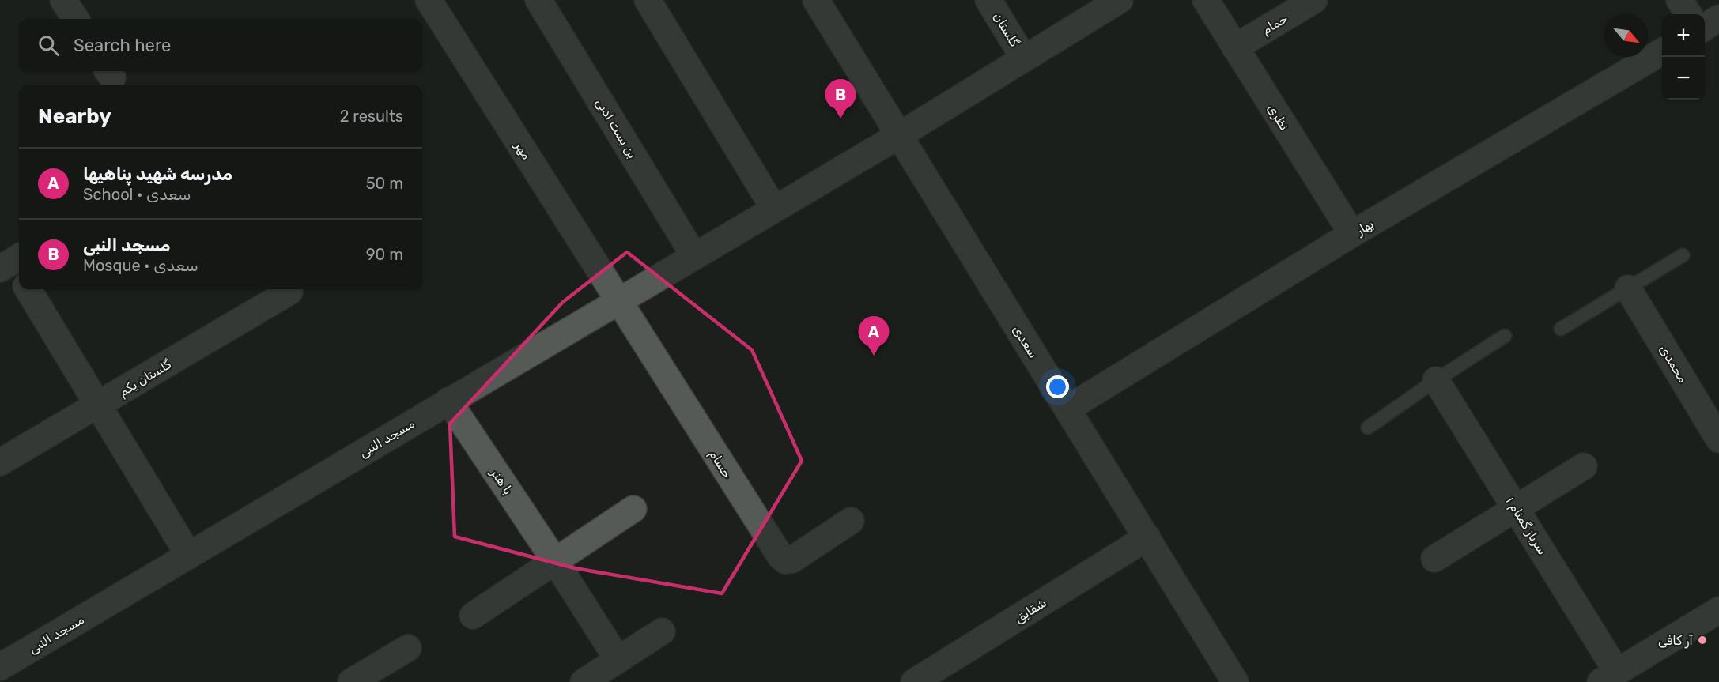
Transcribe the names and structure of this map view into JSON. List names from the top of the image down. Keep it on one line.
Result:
{"streets":{"street":["حمام","گلستان","نظری","بن بست ادبی","مهر","بهار","سعدی","محمدی","گلستان یکم","مسجد النبی","حسام","با هنر","سرباز گمنام ۱","شقایق"]},"crossings":[["حمام","نظری"],["گلستان","مسجد النبی"],["نظری","بهار"],["بن بست ادبی","مسجد النبی"],["مهر","مسجد النبی"],["مهر","حسام"],["بهار","سعدی"],["سعدی","مسجد النبی"],["سعدی","شقایق"],["مسجد النبی","حسام"],["مسجد النبی","با هنر"]],"places":["آر کافی"],"north":"bottom right","page":{"map_buttons":["+","−"],"search":"Search here","pins":["B","A"],"heading":["Nearby","2 results"],"list":[{"mark":"A","name":"مدرسه شهید پناهیها","note":"School · سعدی","value":"50 m"},{"mark":"B","name":"مسجد النبی","note":"Mosque · سعدی","value":"90 m"}]}}
